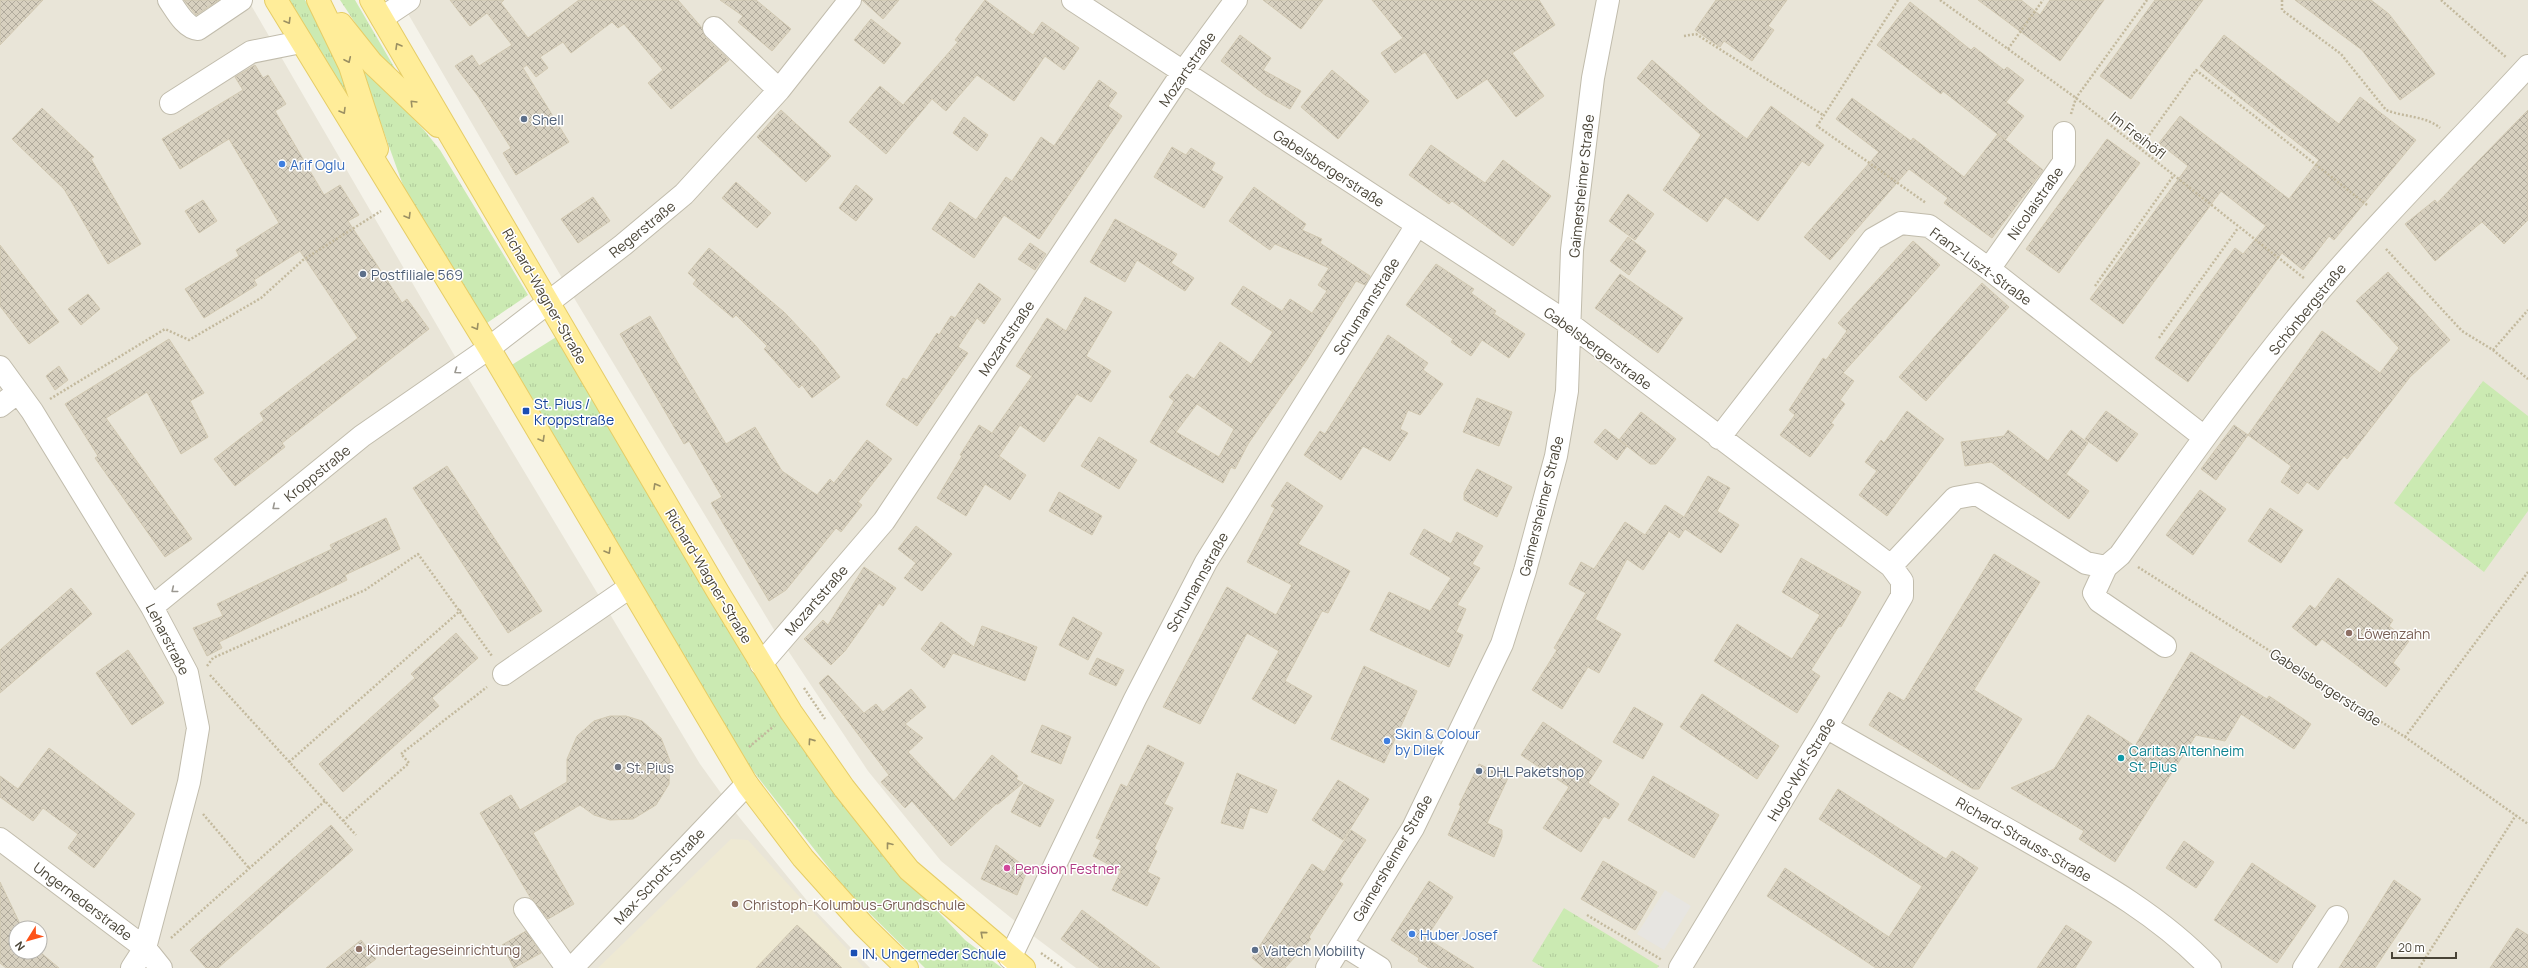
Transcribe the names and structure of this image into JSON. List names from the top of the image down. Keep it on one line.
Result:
{"streets":{"main road":["Richard-Wagner-Straße"],"street":["Mozartstraße","Gabelsbergerstraße","Gaimersheimer Straße","Nicolaistraße","Regerstraße","Franz-Liszt-Straße","Schumannstraße","Schönbergstraße","Kroppstraße","Leharstraße","Hugo-Wolf-Straße","Richard-Strauss-Straße","Max-Schott-Straße","Ungernederstraße"],"path":["Im Freihöfl"]},"crossings":[["Mozartstraße","Gabelsbergerstraße"],["Mozartstraße","Richard-Wagner-Straße"],["Im Freihöfl","Schönbergstraße"],["Gabelsbergerstraße","Gaimersheimer Straße"],["Gabelsbergerstraße","Franz-Liszt-Straße"],["Gabelsbergerstraße","Schumannstraße"],["Gabelsbergerstraße","Schönbergstraße"],["Gabelsbergerstraße","Hugo-Wolf-Straße"],["Nicolaistraße","Franz-Liszt-Straße"],["Regerstraße","Richard-Wagner-Straße"],["Regerstraße","Kroppstraße"],["Franz-Liszt-Straße","Schönbergstraße"],["Richard-Wagner-Straße","Schumannstraße"],["Kroppstraße","Leharstraße"],["Leharstraße","Ungernederstraße"],["Hugo-Wolf-Straße","Richard-Strauss-Straße"]],"one_way":["Kroppstraße"],"places":{"other":["Shell","Arif Oglu","Postfiliale 569","Löwenzahn","Skin & Colour by Dilek","Caritas Altenheim St. Pius","St. Pius","DHL Paketshop","Pension Festner","Christoph-Kolumbus-Grundschule","Huber Josef","Kindertageseinrichtung","Valtech Mobility"],"transit":["St. Pius / Kroppstraße","IN, Ungerneder Schule"]},"scale_bar":"20 m","north":"bottom left"}
